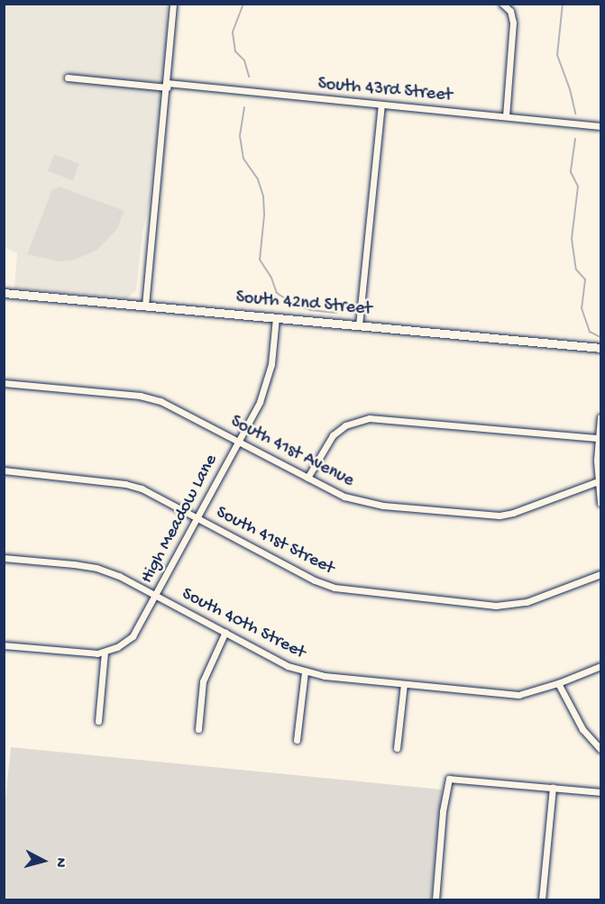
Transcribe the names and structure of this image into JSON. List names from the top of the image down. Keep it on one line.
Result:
{"streets":{"street":["South 43rd Street","South 42nd Street","South 41st Avenue","High Meadow Lane","South 41st Street","South 40th Street"]},"crossings":[["South 42nd Street","High Meadow Lane"],["South 41st Avenue","High Meadow Lane"],["High Meadow Lane","South 41st Street"],["High Meadow Lane","South 40th Street"]],"north":"right"}
